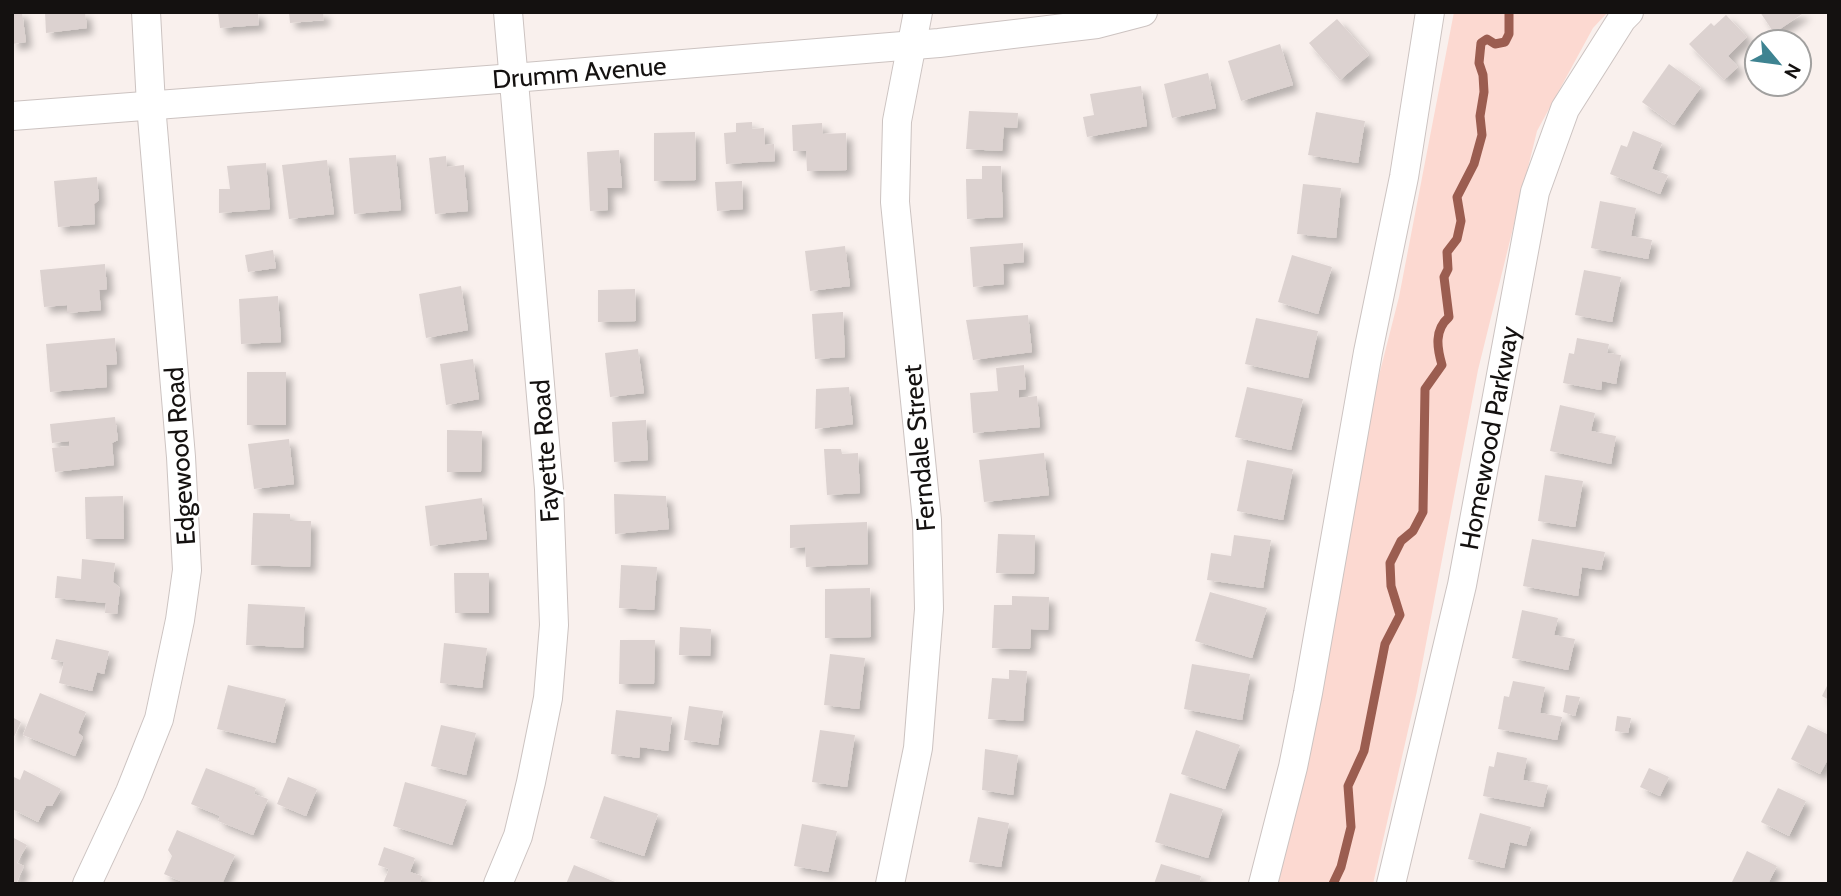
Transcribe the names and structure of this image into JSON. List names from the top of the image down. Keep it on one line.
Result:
{"streets":{"street":["Drumm Avenue","Homewood Parkway","Ferndale Street","Fayette Road","Edgewood Road"]},"crossings":[["Drumm Avenue","Ferndale Street"],["Drumm Avenue","Fayette Road"],["Drumm Avenue","Edgewood Road"]],"north":"bottom right"}
